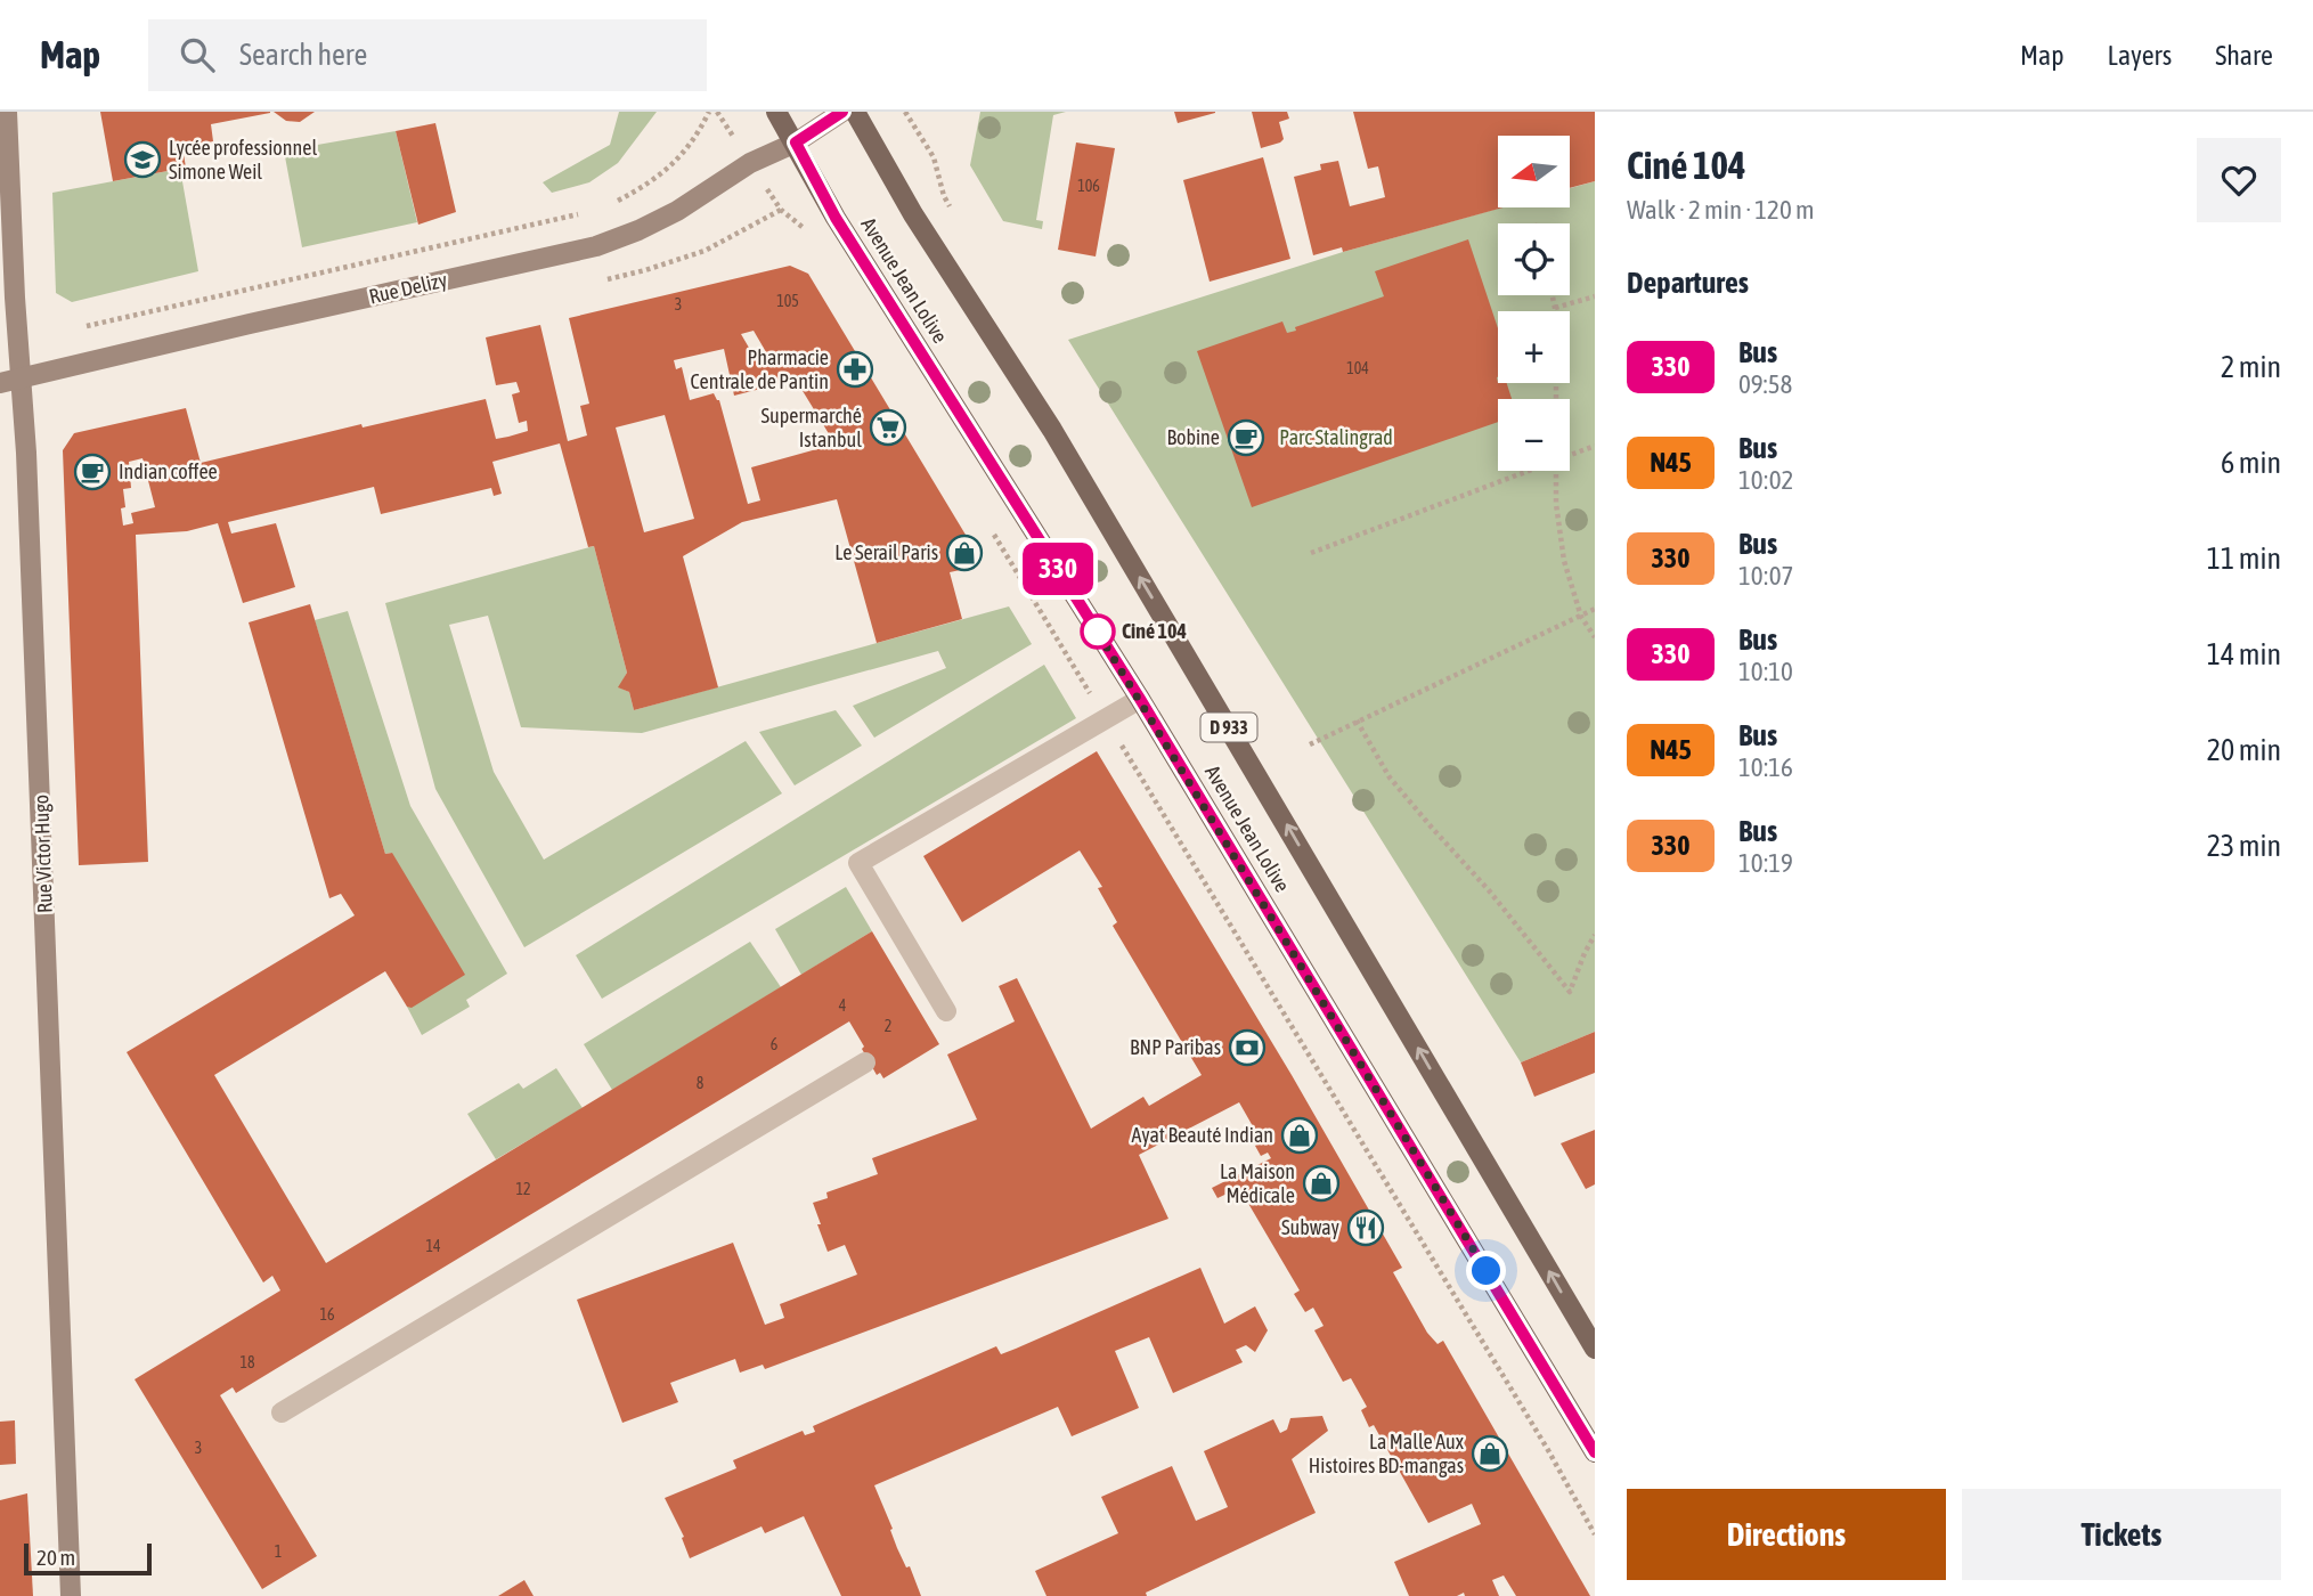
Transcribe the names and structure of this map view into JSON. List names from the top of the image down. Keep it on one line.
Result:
{"streets":{"main road":["Avenue Jean Lolive","D 933"],"street":["Rue Delizy","Rue Victor Hugo"]},"crossings":[["Avenue Jean Lolive","Rue Delizy"],["Rue Delizy","Rue Victor Hugo"]],"parks":["Parc Stalingrad"],"places":{"school or university":["Lycée professionnel Simone Weil"],"pharmacy":["Pharmacie Centrale de Pantin"],"supermarket":["Supermarché Istanbul"],"cafe":["Bobine","Indian coffee"],"shop":["Le Serail Paris","Ayat Beauté Indian","La Maison Médicale","La Malle Aux Histoires BD-mangas"],"other":["Ciné 104"],"bank":["BNP Paribas"],"restaurant":["Subway"]},"lines":["bus line 330"],"house_numbers":["106","105","3","104","4","2","6","8","12","14","16","18","3","1"],"scale_bar":"20 m","north":"left","page":{"header":"Map","search":"Search here","nav":["Map","Layers","Share"],"on_map":"330","heading":[["Ciné 104","Walk · 2 min · 120 m"],"Departures"],"map_buttons":["+","−"],"list":[{"mark":"330","name":"Bus","note":"09:58","value":"2 min"},{"mark":"N45","name":"Bus","note":"10:02","value":"6 min"},{"mark":"330","name":"Bus","note":"10:07","value":"11 min"},{"mark":"330","name":"Bus","note":"10:10","value":"14 min"},{"mark":"N45","name":"Bus","note":"10:16","value":"20 min"},{"mark":"330","name":"Bus","note":"10:19","value":"23 min"}],"buttons":["Directions","Tickets"],"scale":"20 m"}}
